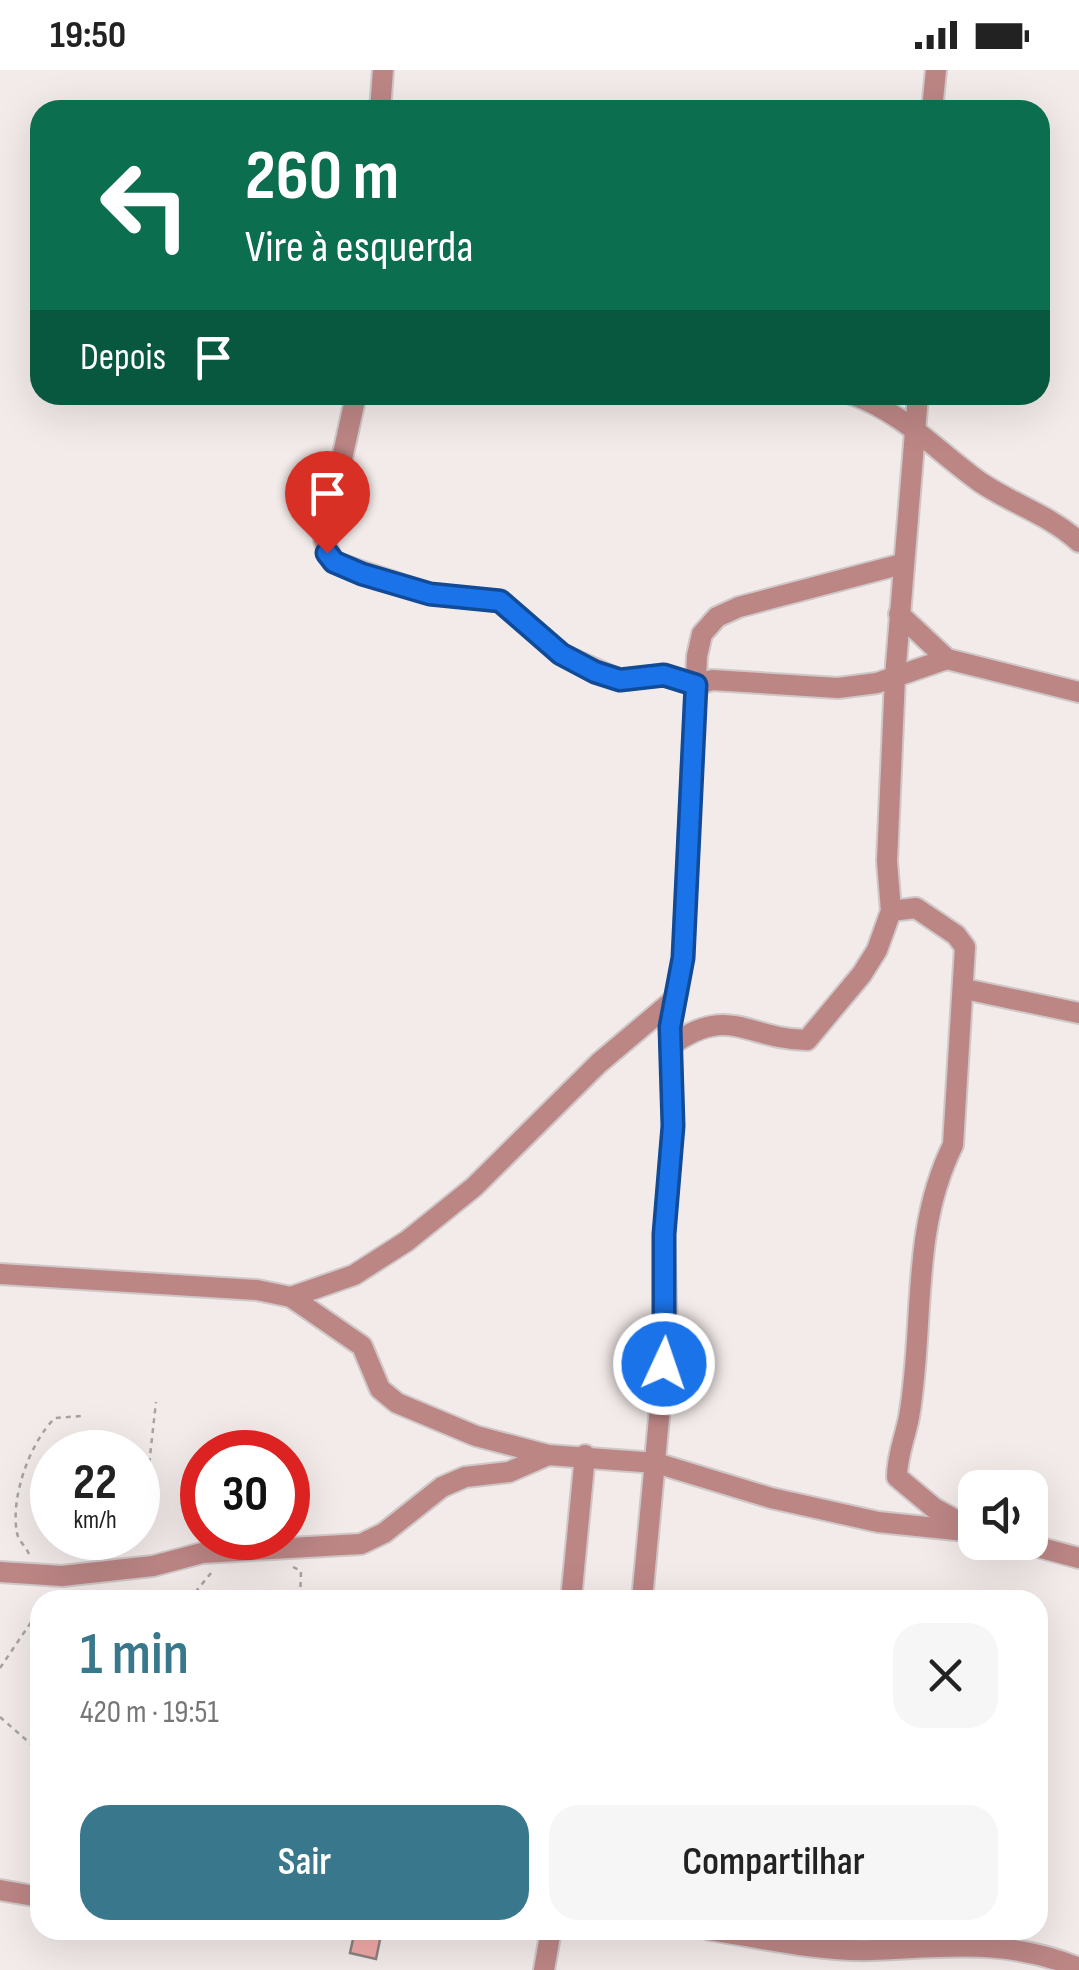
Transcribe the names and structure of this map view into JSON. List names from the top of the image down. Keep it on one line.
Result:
{"page":{"status":"19:50","turn":["260 m","Vire à esquerda"],"then":"Depois","speed":"22 km/h","limit":"30","heading":["1 min","420 m · 19:51"],"buttons":["Sair","Compartilhar"]}}
